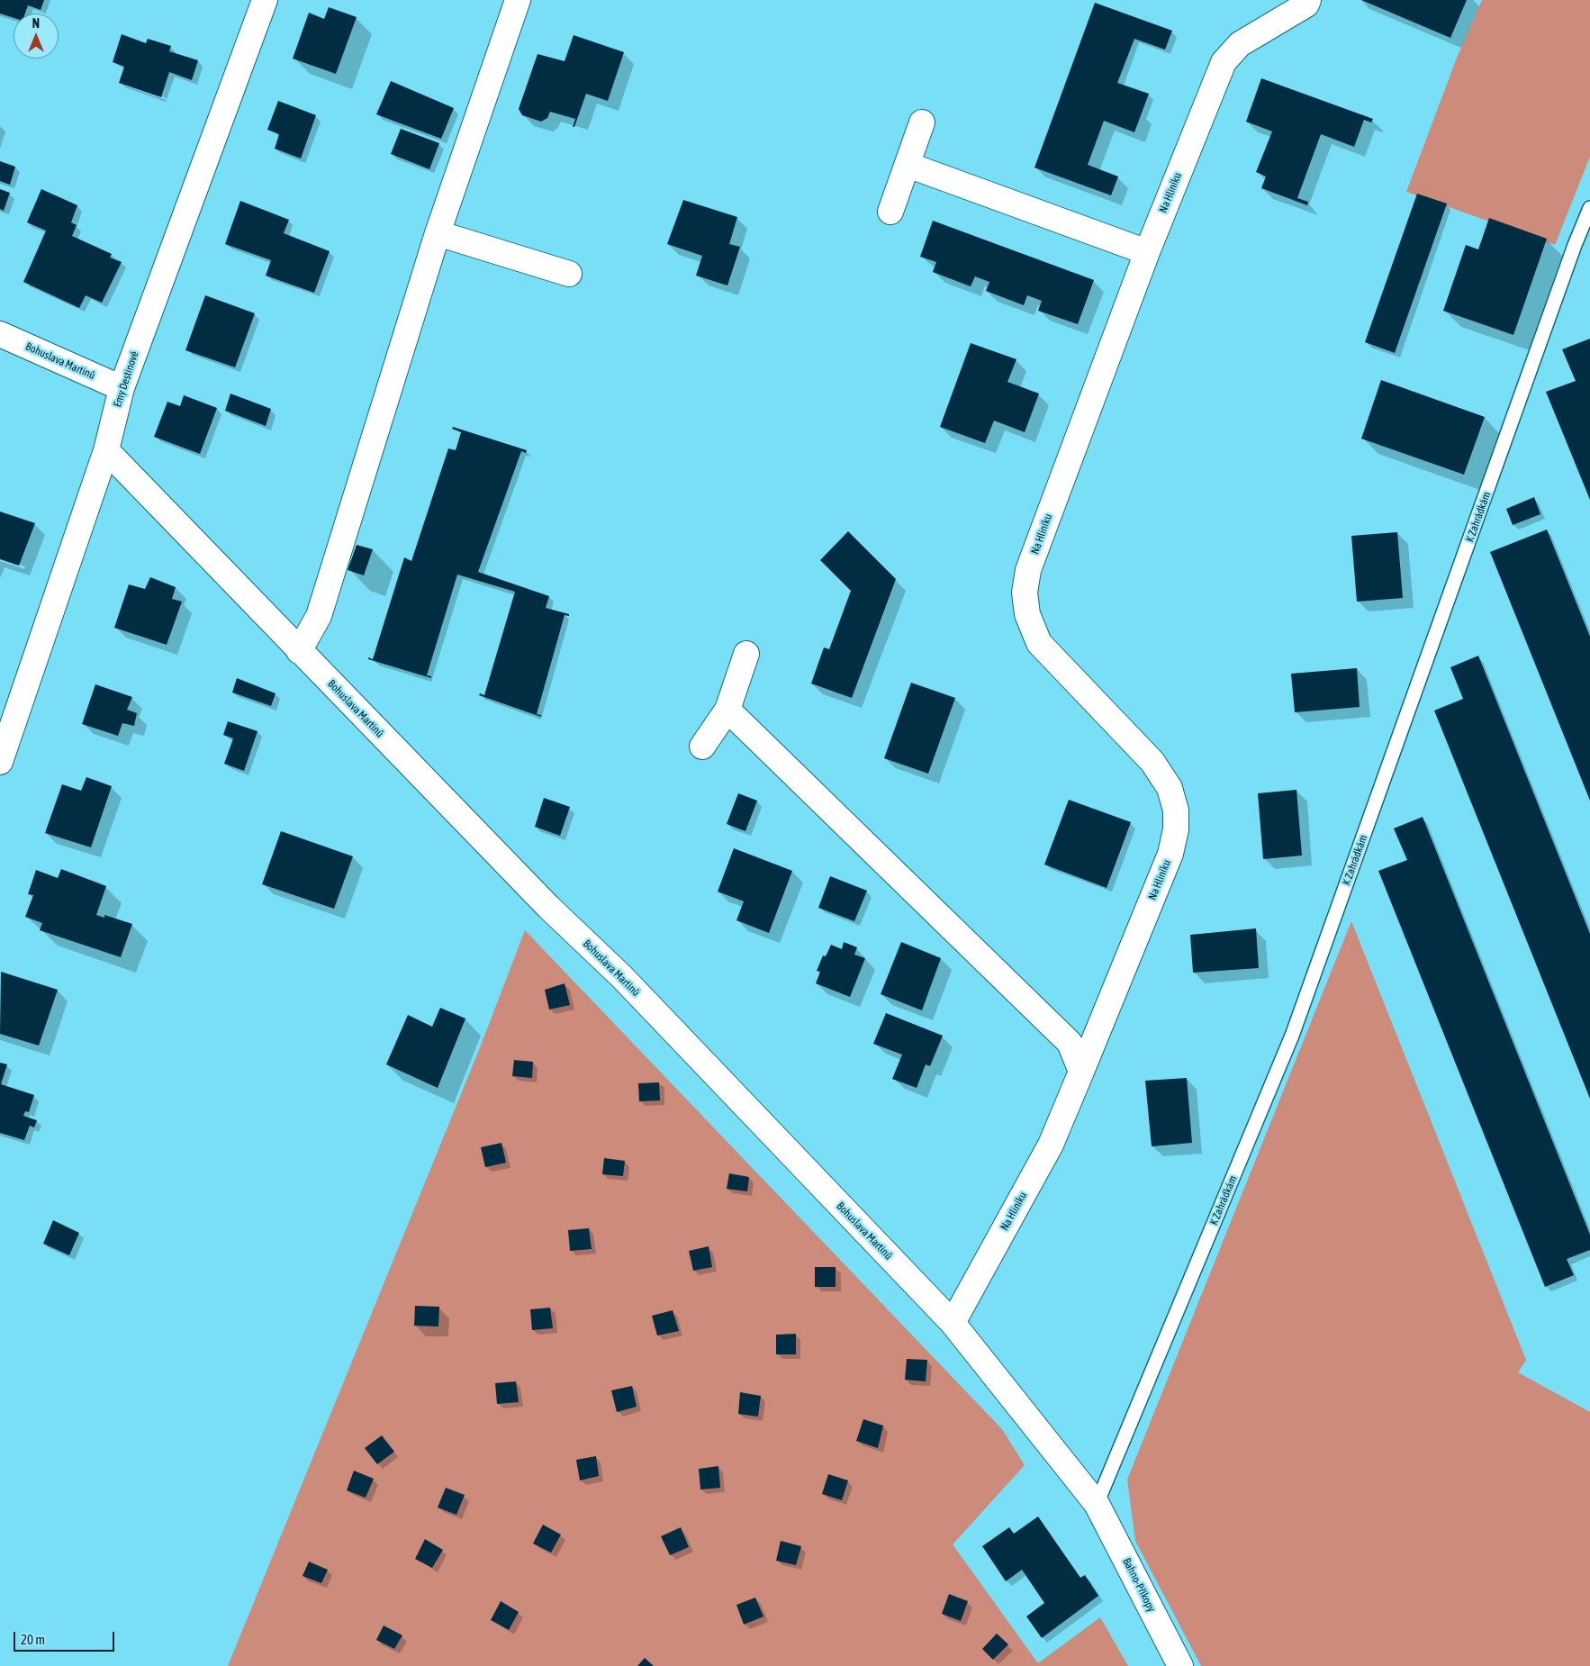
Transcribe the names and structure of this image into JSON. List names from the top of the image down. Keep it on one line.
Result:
{"streets":{"street":["Na Hliníku","Bohuslava Martinů","Emy Destinové","Bahno-Příkopy"],"lane":["K Zahrádkám"]},"crossings":[["Na Hliníku","Bohuslava Martinů"],["Bohuslava Martinů","Emy Destinové"],["Bohuslava Martinů","K Zahrádkám"],["Bohuslava Martinů","Bahno-Příkopy"],["K Zahrádkám","Bahno-Příkopy"]],"scale_bar":"20 m","north":"top"}
